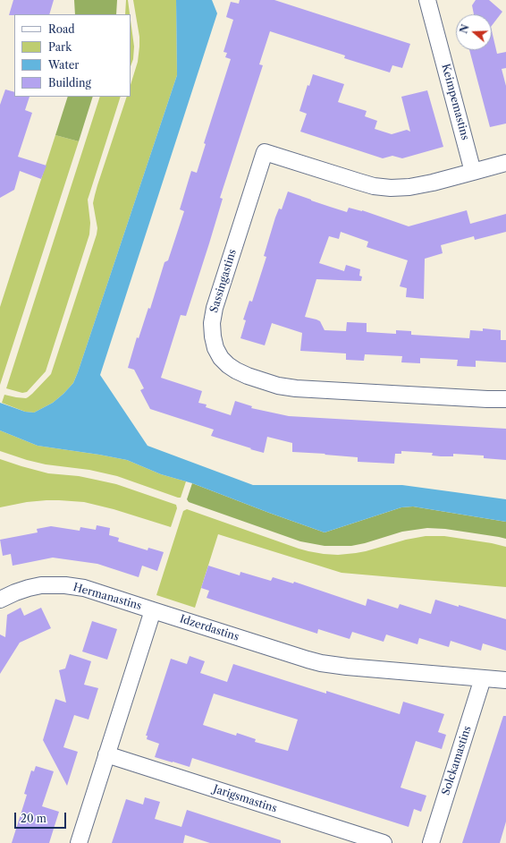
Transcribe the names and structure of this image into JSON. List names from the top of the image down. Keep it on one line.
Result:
{"streets":{"street":["Keimpemastins","Sassingastins","Hermanastins","Idzerdastins","Solckamastins","Jarigsmastins"]},"crossings":[["Keimpemastins","Sassingastins"],["Hermanastins","Idzerdastins"],["Idzerdastins","Solckamastins"]],"legend":["Road","Park","Water","Building"],"scale_bar":"20 m","north":"left"}
